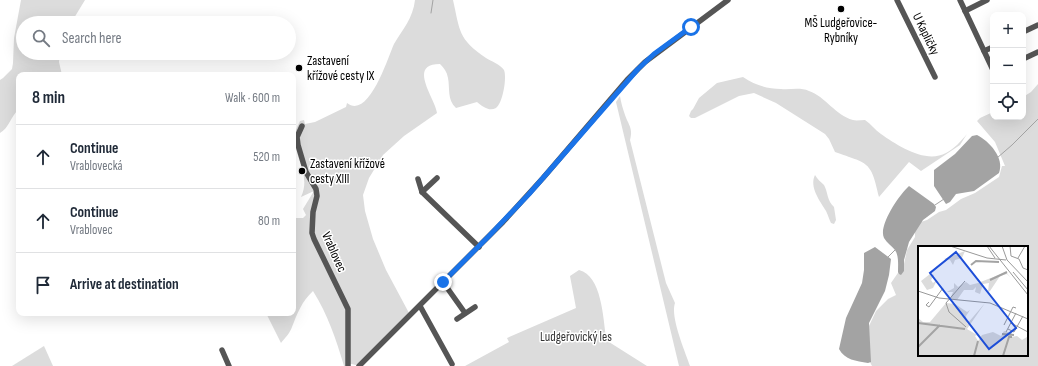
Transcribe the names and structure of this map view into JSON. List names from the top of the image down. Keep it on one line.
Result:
{"streets":{"street":["U Kapličky","Vrablovec"]},"parks":["Ludgeřovický les"],"places":["MŠ Ludgeřovice- Rybníky","Zastavení křížové cesty IX","Zastavení křížové cesty XIII"],"page":{"map_buttons":["+","−"],"search":"Search here","heading":["8 min","Walk · 600 m"],"list":[["Continue","Vrablovecká","520 m"],["Continue","Vrablovec","80 m"],"Arrive at destination"]}}
